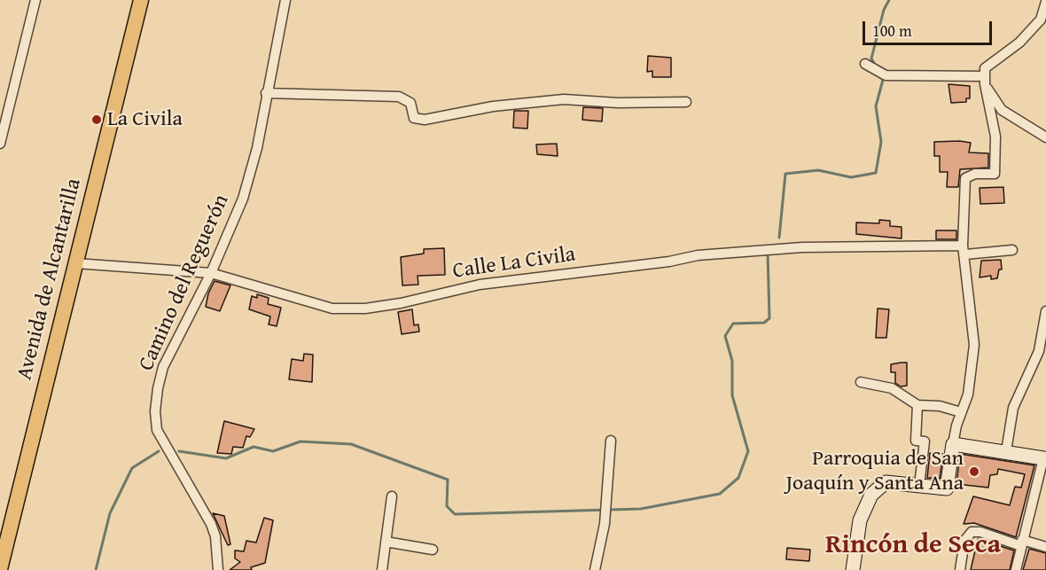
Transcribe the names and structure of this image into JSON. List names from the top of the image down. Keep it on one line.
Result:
{"streets":{"main road":["Avenida de Alcantarilla"],"street":["Calle La Civila","Camino del Reguerón"]},"crossings":[["Calle La Civila","Avenida de Alcantarilla"],["Calle La Civila","Camino del Reguerón"]],"districts":["Rincón de Seca"],"places":["La Civila","Parroquia de San Joaquín y Santa Ana"],"scale_bar":"100 m"}
